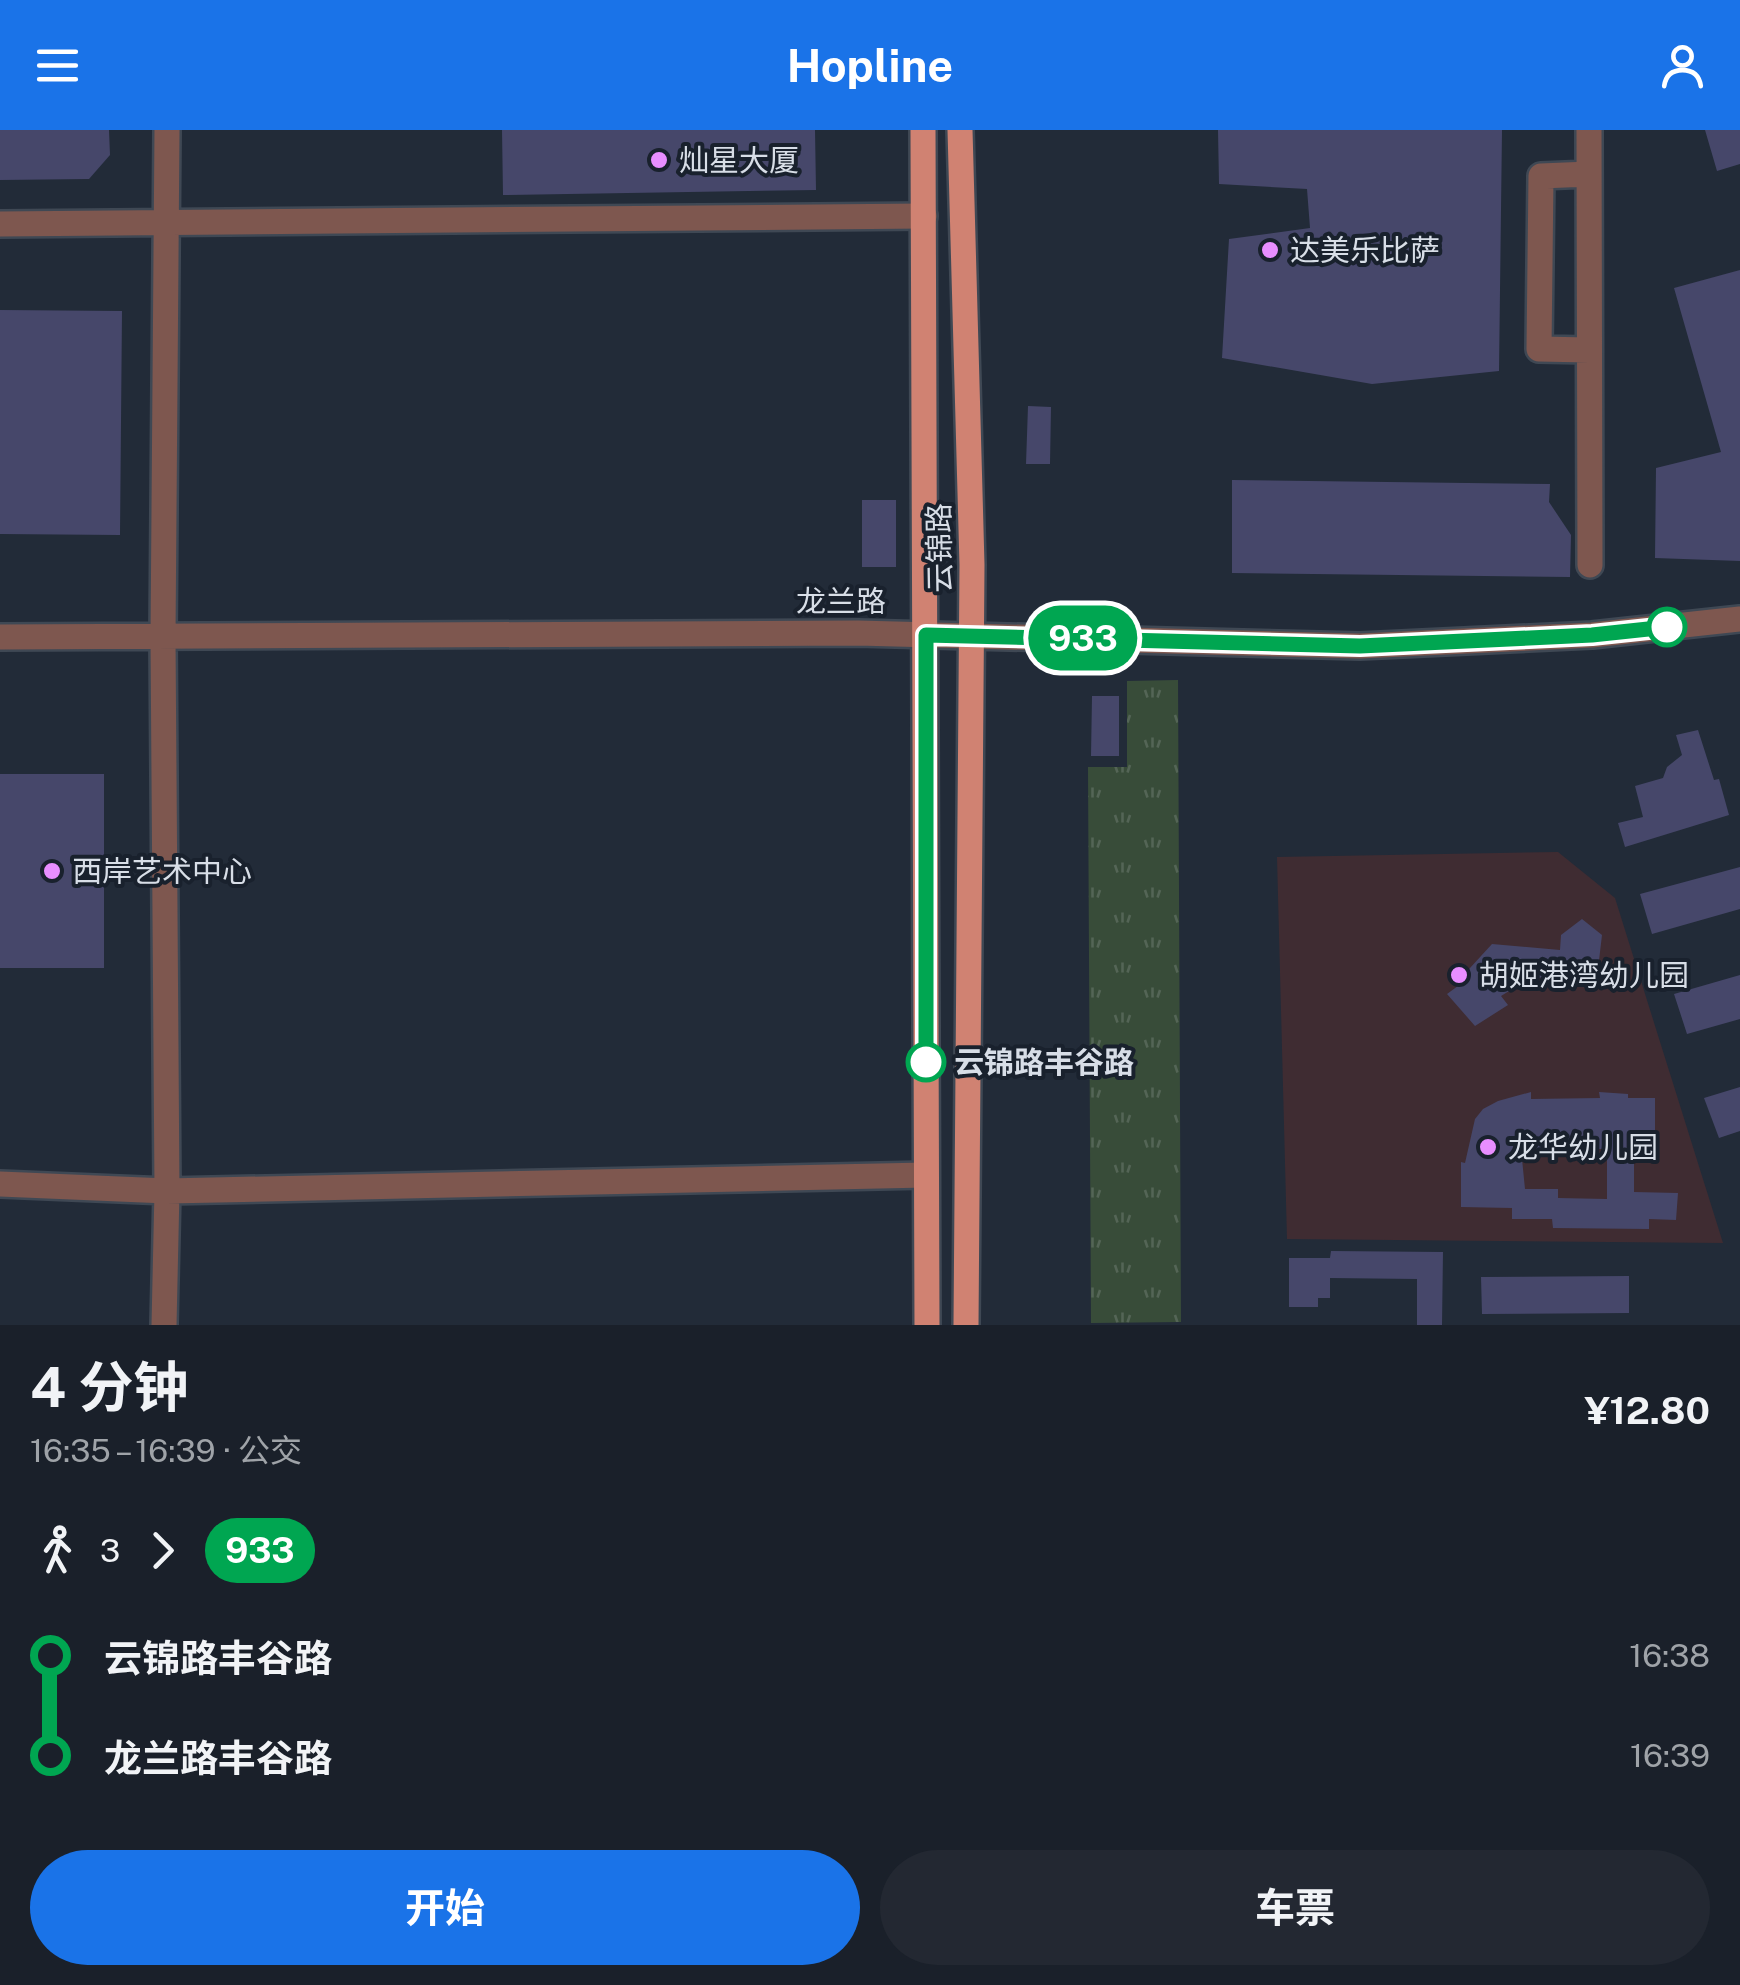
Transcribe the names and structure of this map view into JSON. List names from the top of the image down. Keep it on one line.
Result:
{"streets":{"main road":["云锦路"],"street":["龙兰路"]},"crossings":[["云锦路","龙兰路"]],"places":["灿星大厦","达美乐比萨","西岸艺术中心","胡姬港湾幼儿园","云锦路丰谷路","龙华幼儿园"],"lines":["bus line 933"],"page":{"header":"Hopline","on_map":"933","heading":["4 分钟","16:35 – 16:39 · 公交","¥12.80"],"legs":["3","933"],"list":[{"name":"云锦路丰谷路","value":"16:38"},{"name":"龙兰路丰谷路","value":"16:39"}],"buttons":["开始","车票"]}}
